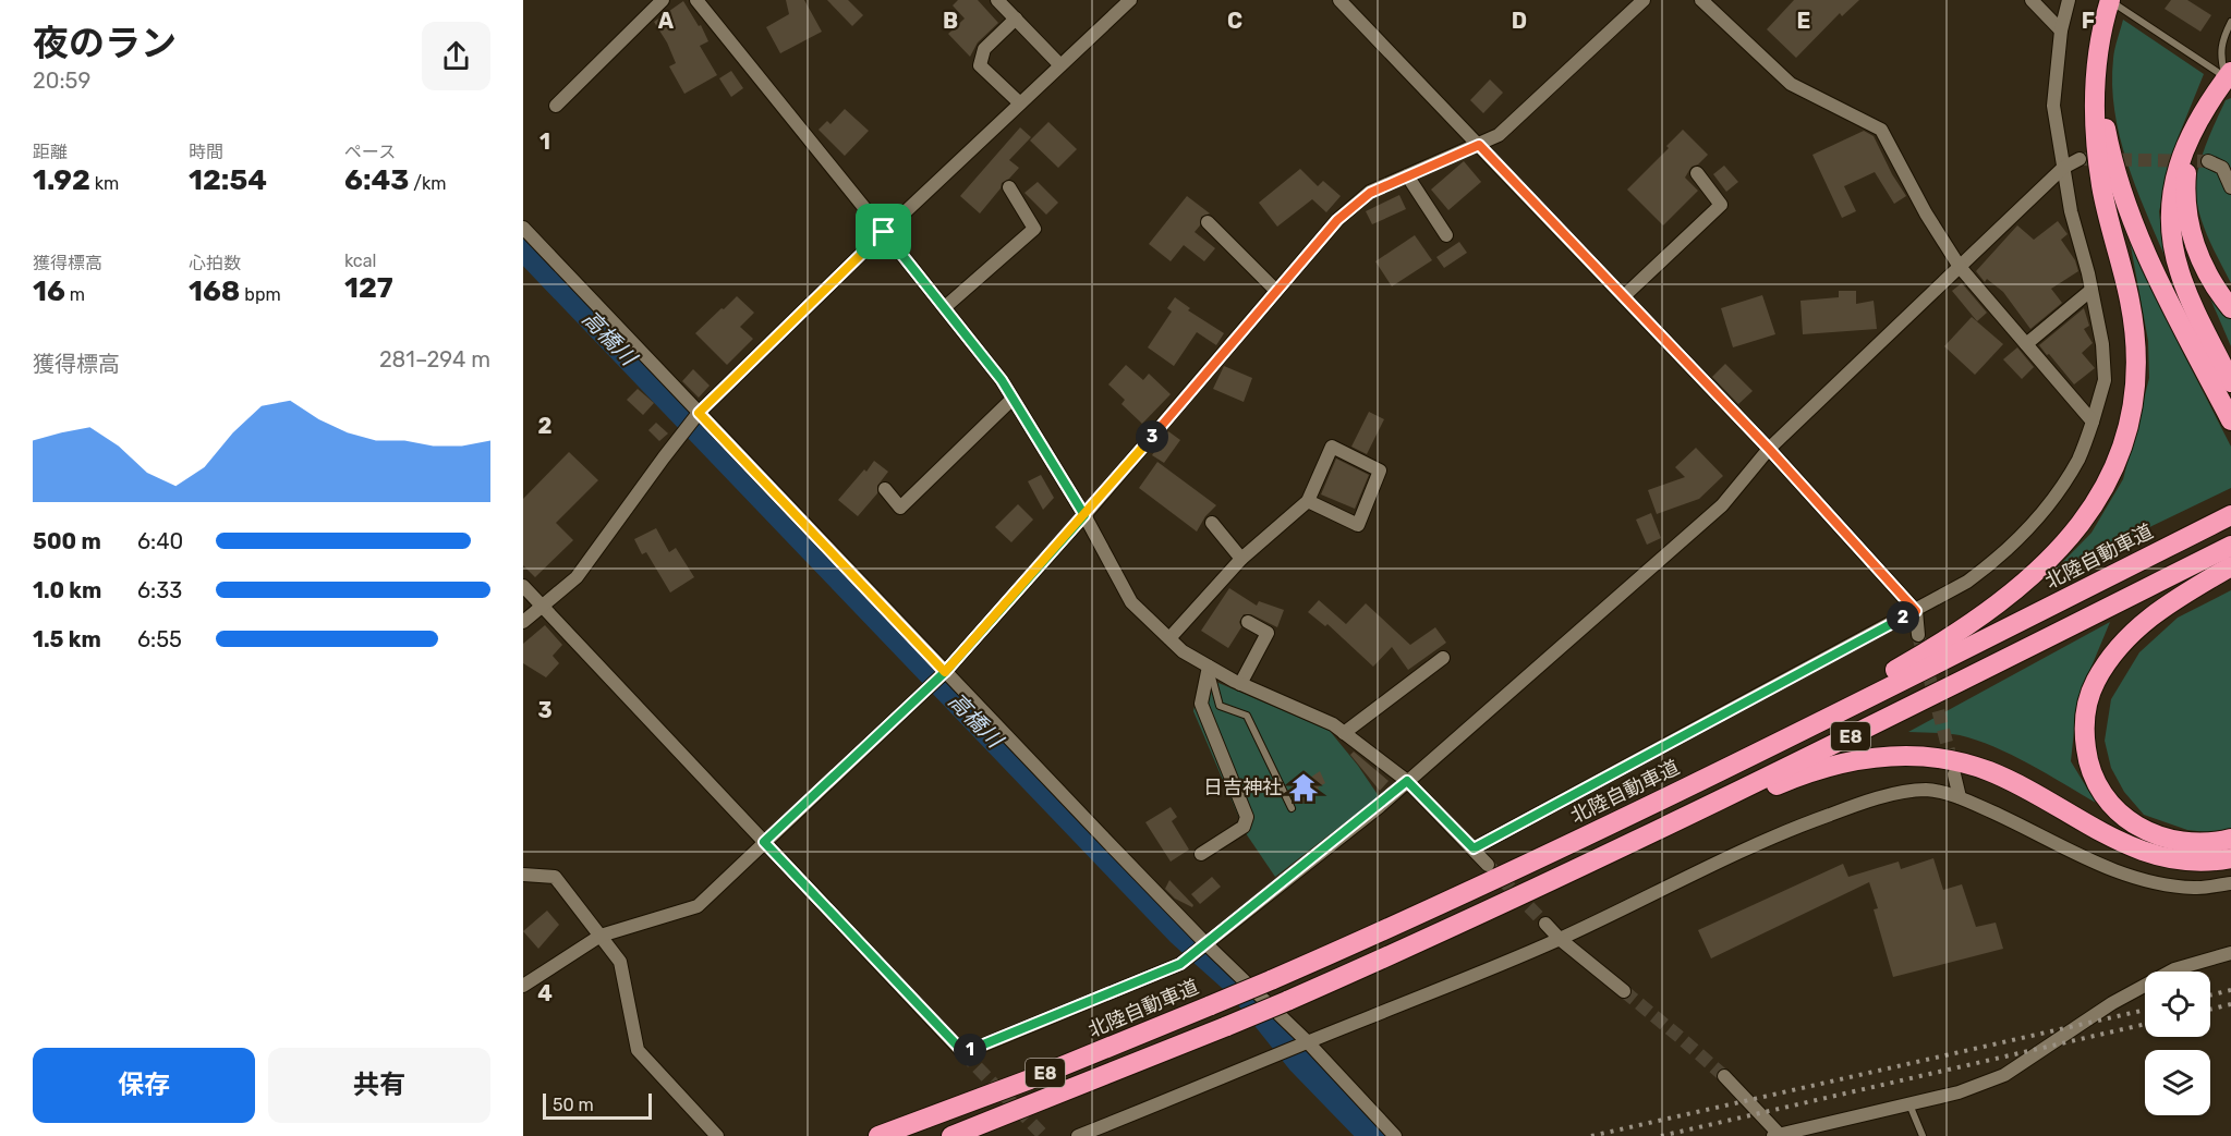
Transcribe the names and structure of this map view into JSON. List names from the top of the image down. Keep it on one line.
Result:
{"streets":{"highway":["北陸自動車道","E8"]},"water":["高橋川"],"places":{"temple":["日吉神社"]},"scale_bar":"50 m","page":{"heading":["夜のラン","20:59"],"stats":[["距離","1.92 km"],["時間","12:54"],["ペース","6:43 /km"],["獲得標高","16 m"],["心拍数","168 bpm"],["kcal","127"]],"chart":["獲得標高","281–294 m"],"pins":["3","2","1"],"list":[{"name":"500 m","note":"6:40"},{"name":"1.0 km","note":"6:33"},{"name":"1.5 km","note":"6:55"}],"buttons":["保存","共有"],"scale":"50 m"},"grid":{"columns":["A","B","C","D","E","F"],"rows":["1","2","3","4"]}}
